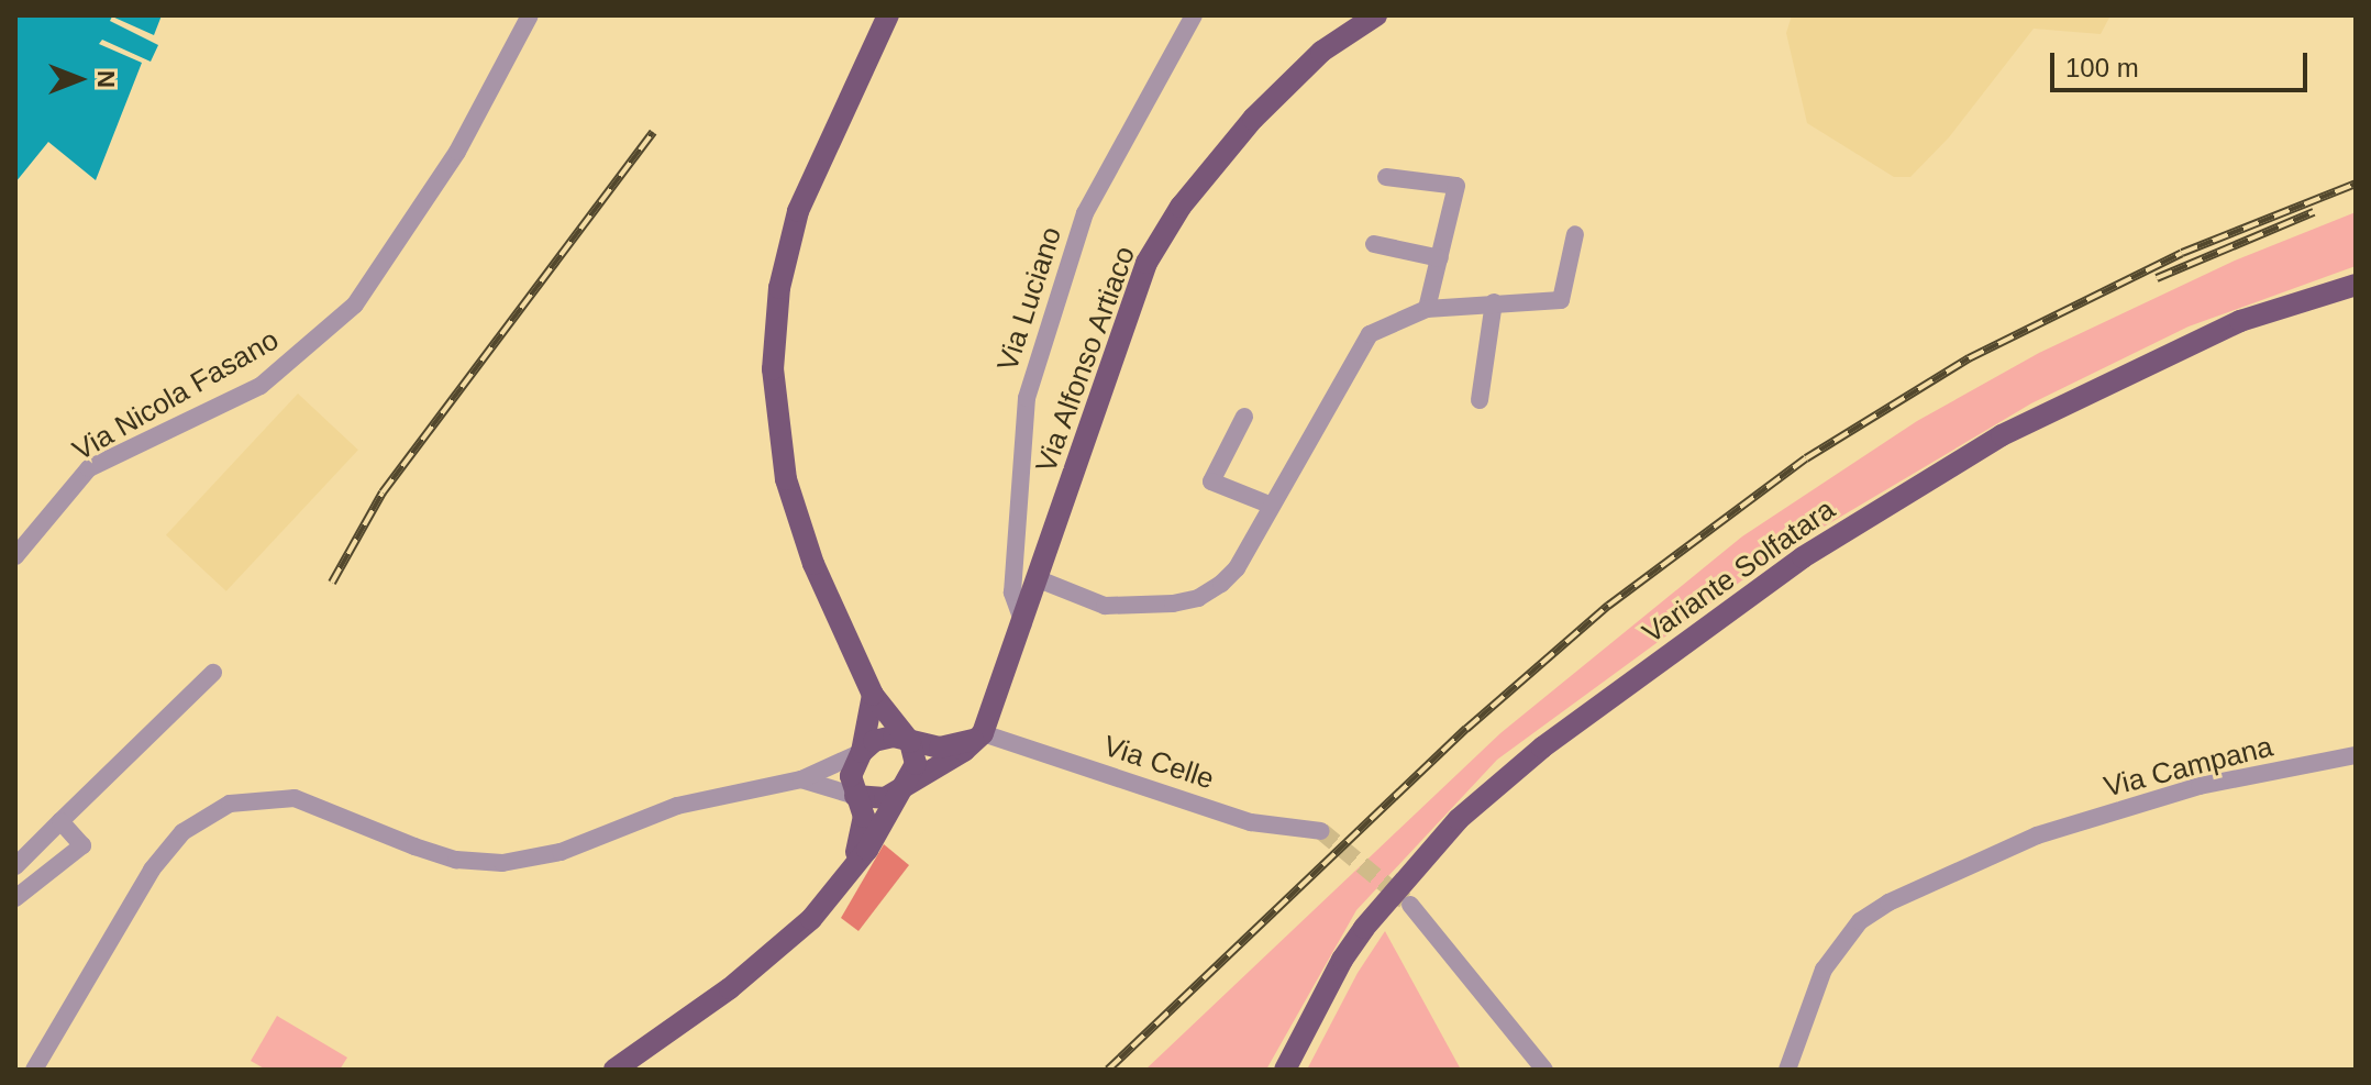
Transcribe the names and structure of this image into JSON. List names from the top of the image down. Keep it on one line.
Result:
{"streets":{"main road":["Via Alfonso Artiaco","Variante Solfatara"],"street":["Via Luciano","Via Nicola Fasano","Via Celle","Via Campana"]},"crossings":[["Via Luciano","Via Alfonso Artiaco"],["Via Alfonso Artiaco","Via Celle"]],"scale_bar":"100 m","north":"right"}
